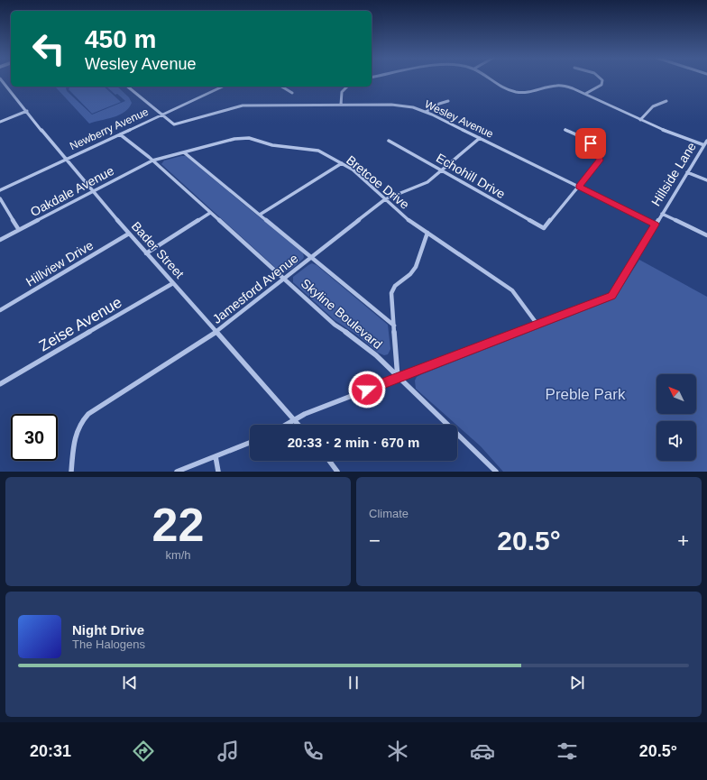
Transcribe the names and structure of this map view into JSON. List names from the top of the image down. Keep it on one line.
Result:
{"streets":{"street":["Wesley Avenue","Newberry Avenue","Hillside Lane","Echohill Drive","Bretcoe Drive","Oakdale Avenue","Bader Street","Hillview Drive","Jamesford Avenue","Skyline Boulevard","Zeise Avenue"]},"crossings":[["Wesley Avenue","Newberry Avenue"],["Wesley Avenue","Hillside Lane"],["Wesley Avenue","Echohill Drive"],["Wesley Avenue","Jamesford Avenue"],["Newberry Avenue","Bader Street"],["Newberry Avenue","Skyline Boulevard"],["Hillside Lane","Bretcoe Drive"],["Hillside Lane","Bader Street"],["Hillside Lane","Skyline Boulevard"],["Echohill Drive","Jamesford Avenue"],["Bretcoe Drive","Oakdale Avenue"],["Bretcoe Drive","Jamesford Avenue"],["Bretcoe Drive","Skyline Boulevard"],["Oakdale Avenue","Bader Street"],["Oakdale Avenue","Skyline Boulevard"],["Bader Street","Hillview Drive"],["Bader Street","Jamesford Avenue"],["Bader Street","Zeise Avenue"],["Jamesford Avenue","Skyline Boulevard"]],"parks":["Preble Park"],"north":"top left","page":{"turn":["450 m","Wesley Avenue"],"limit":"30","trip":"20:33 · 2 min · 670 m","tile":[["22","km/h"],"Climate"],"heat":["−","20.5°","+"],"song":["Night Drive","The Halogens"],"tabs":["20:31","20.5°"]}}
